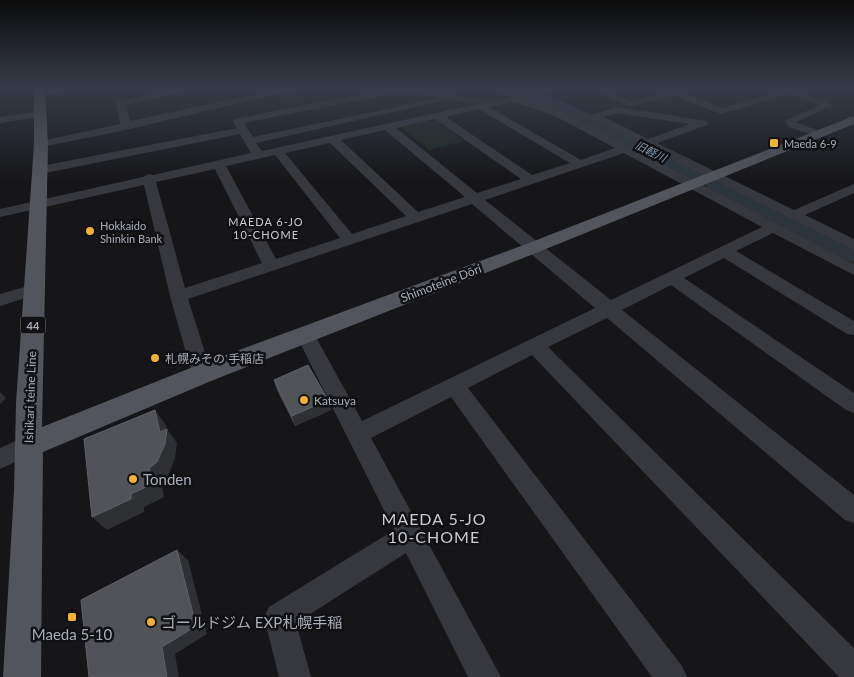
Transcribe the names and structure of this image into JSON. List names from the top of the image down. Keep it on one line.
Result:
{"streets":{"main road":["Shimoteine Dōri","44","Ishikari teine Line"]},"crossings":[["Shimoteine Dōri","Ishikari teine Line"]],"districts":["MAEDA 6-JO 10-CHOME","MAEDA 5-JO 10-CHOME"],"water":["旧軽川"],"places":{"transit":["Maeda 6-9","Maeda 5-10"],"other":["Hokkaido Shinkin Bank","札幌みその 手稲店","Katsuya","Tonden","ゴールドジム EXP札幌手稲"]}}
